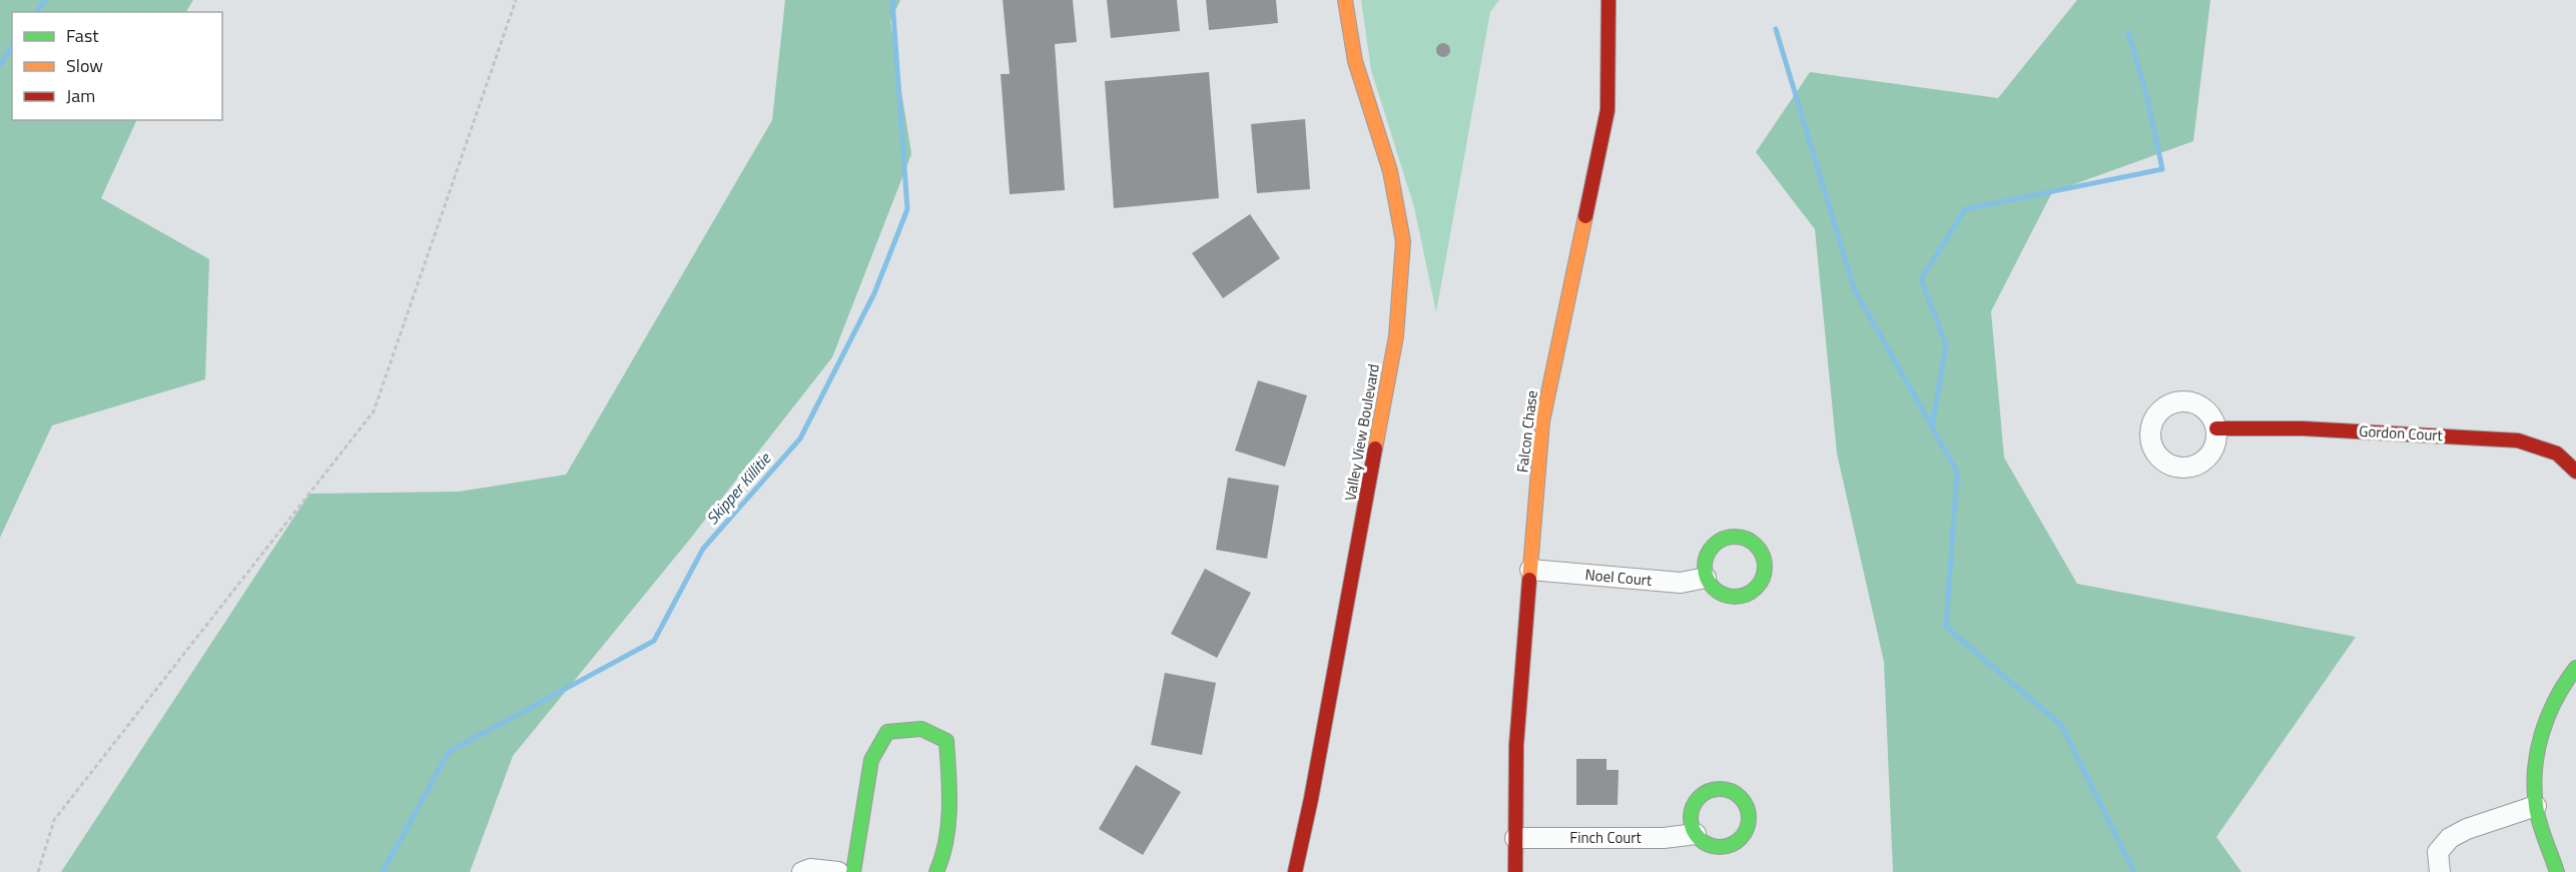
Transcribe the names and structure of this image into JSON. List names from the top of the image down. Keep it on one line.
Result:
{"streets":{"street":["Falcon Chase","Valley View Boulevard","Gordon Court","Noel Court","Finch Court"]},"crossings":[["Falcon Chase","Noel Court"],["Falcon Chase","Finch Court"]],"water":["Skipper Killitie"],"legend":["Fast","Slow","Jam"]}
